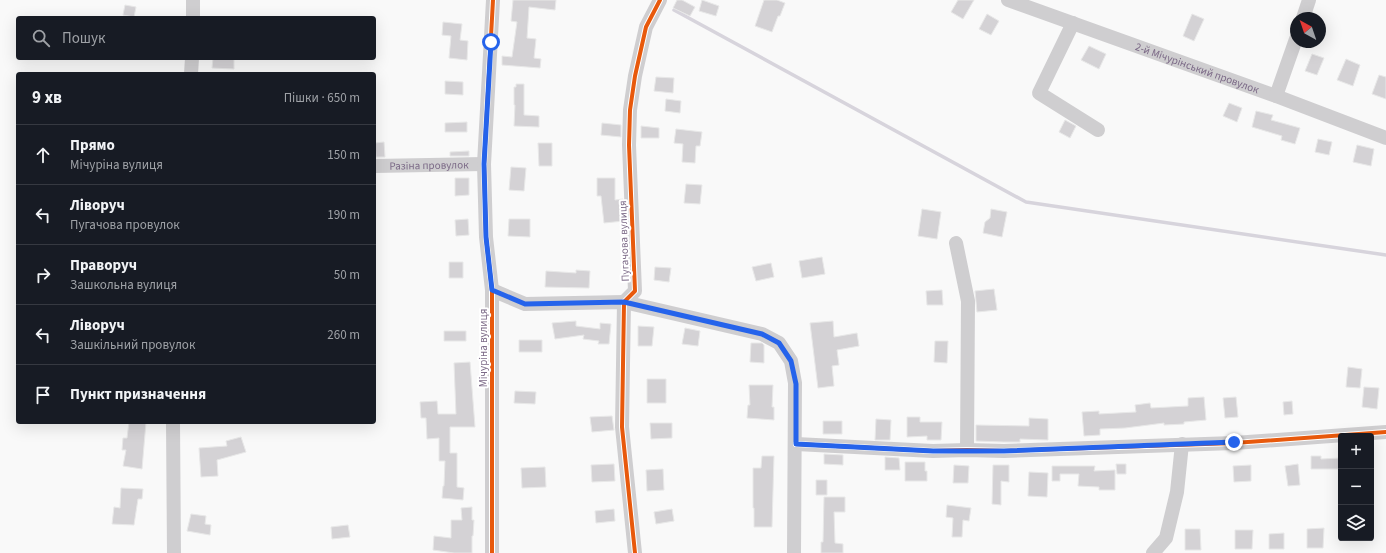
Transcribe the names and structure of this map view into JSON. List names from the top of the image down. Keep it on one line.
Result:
{"streets":{"street":["2-й Мічурінський провулок","Разіна провулок","Пугачова вулиця","Мічуріна вулиця"]},"crossings":[["Разіна провулок","Мічуріна вулиця"]],"north":"top left","page":{"search":"Пошук","heading":["9 хв","Пішки · 650 m"],"list":[["Прямо","Мічуріна вулиця","150 m"],["Ліворуч","Пугачова провулок","190 m"],["Праворуч","Зашкольна вулиця","50 m"],["Ліворуч","Зашкільний провулок","260 m"],"Пункт призначення"],"map_buttons":["+","−"]}}
